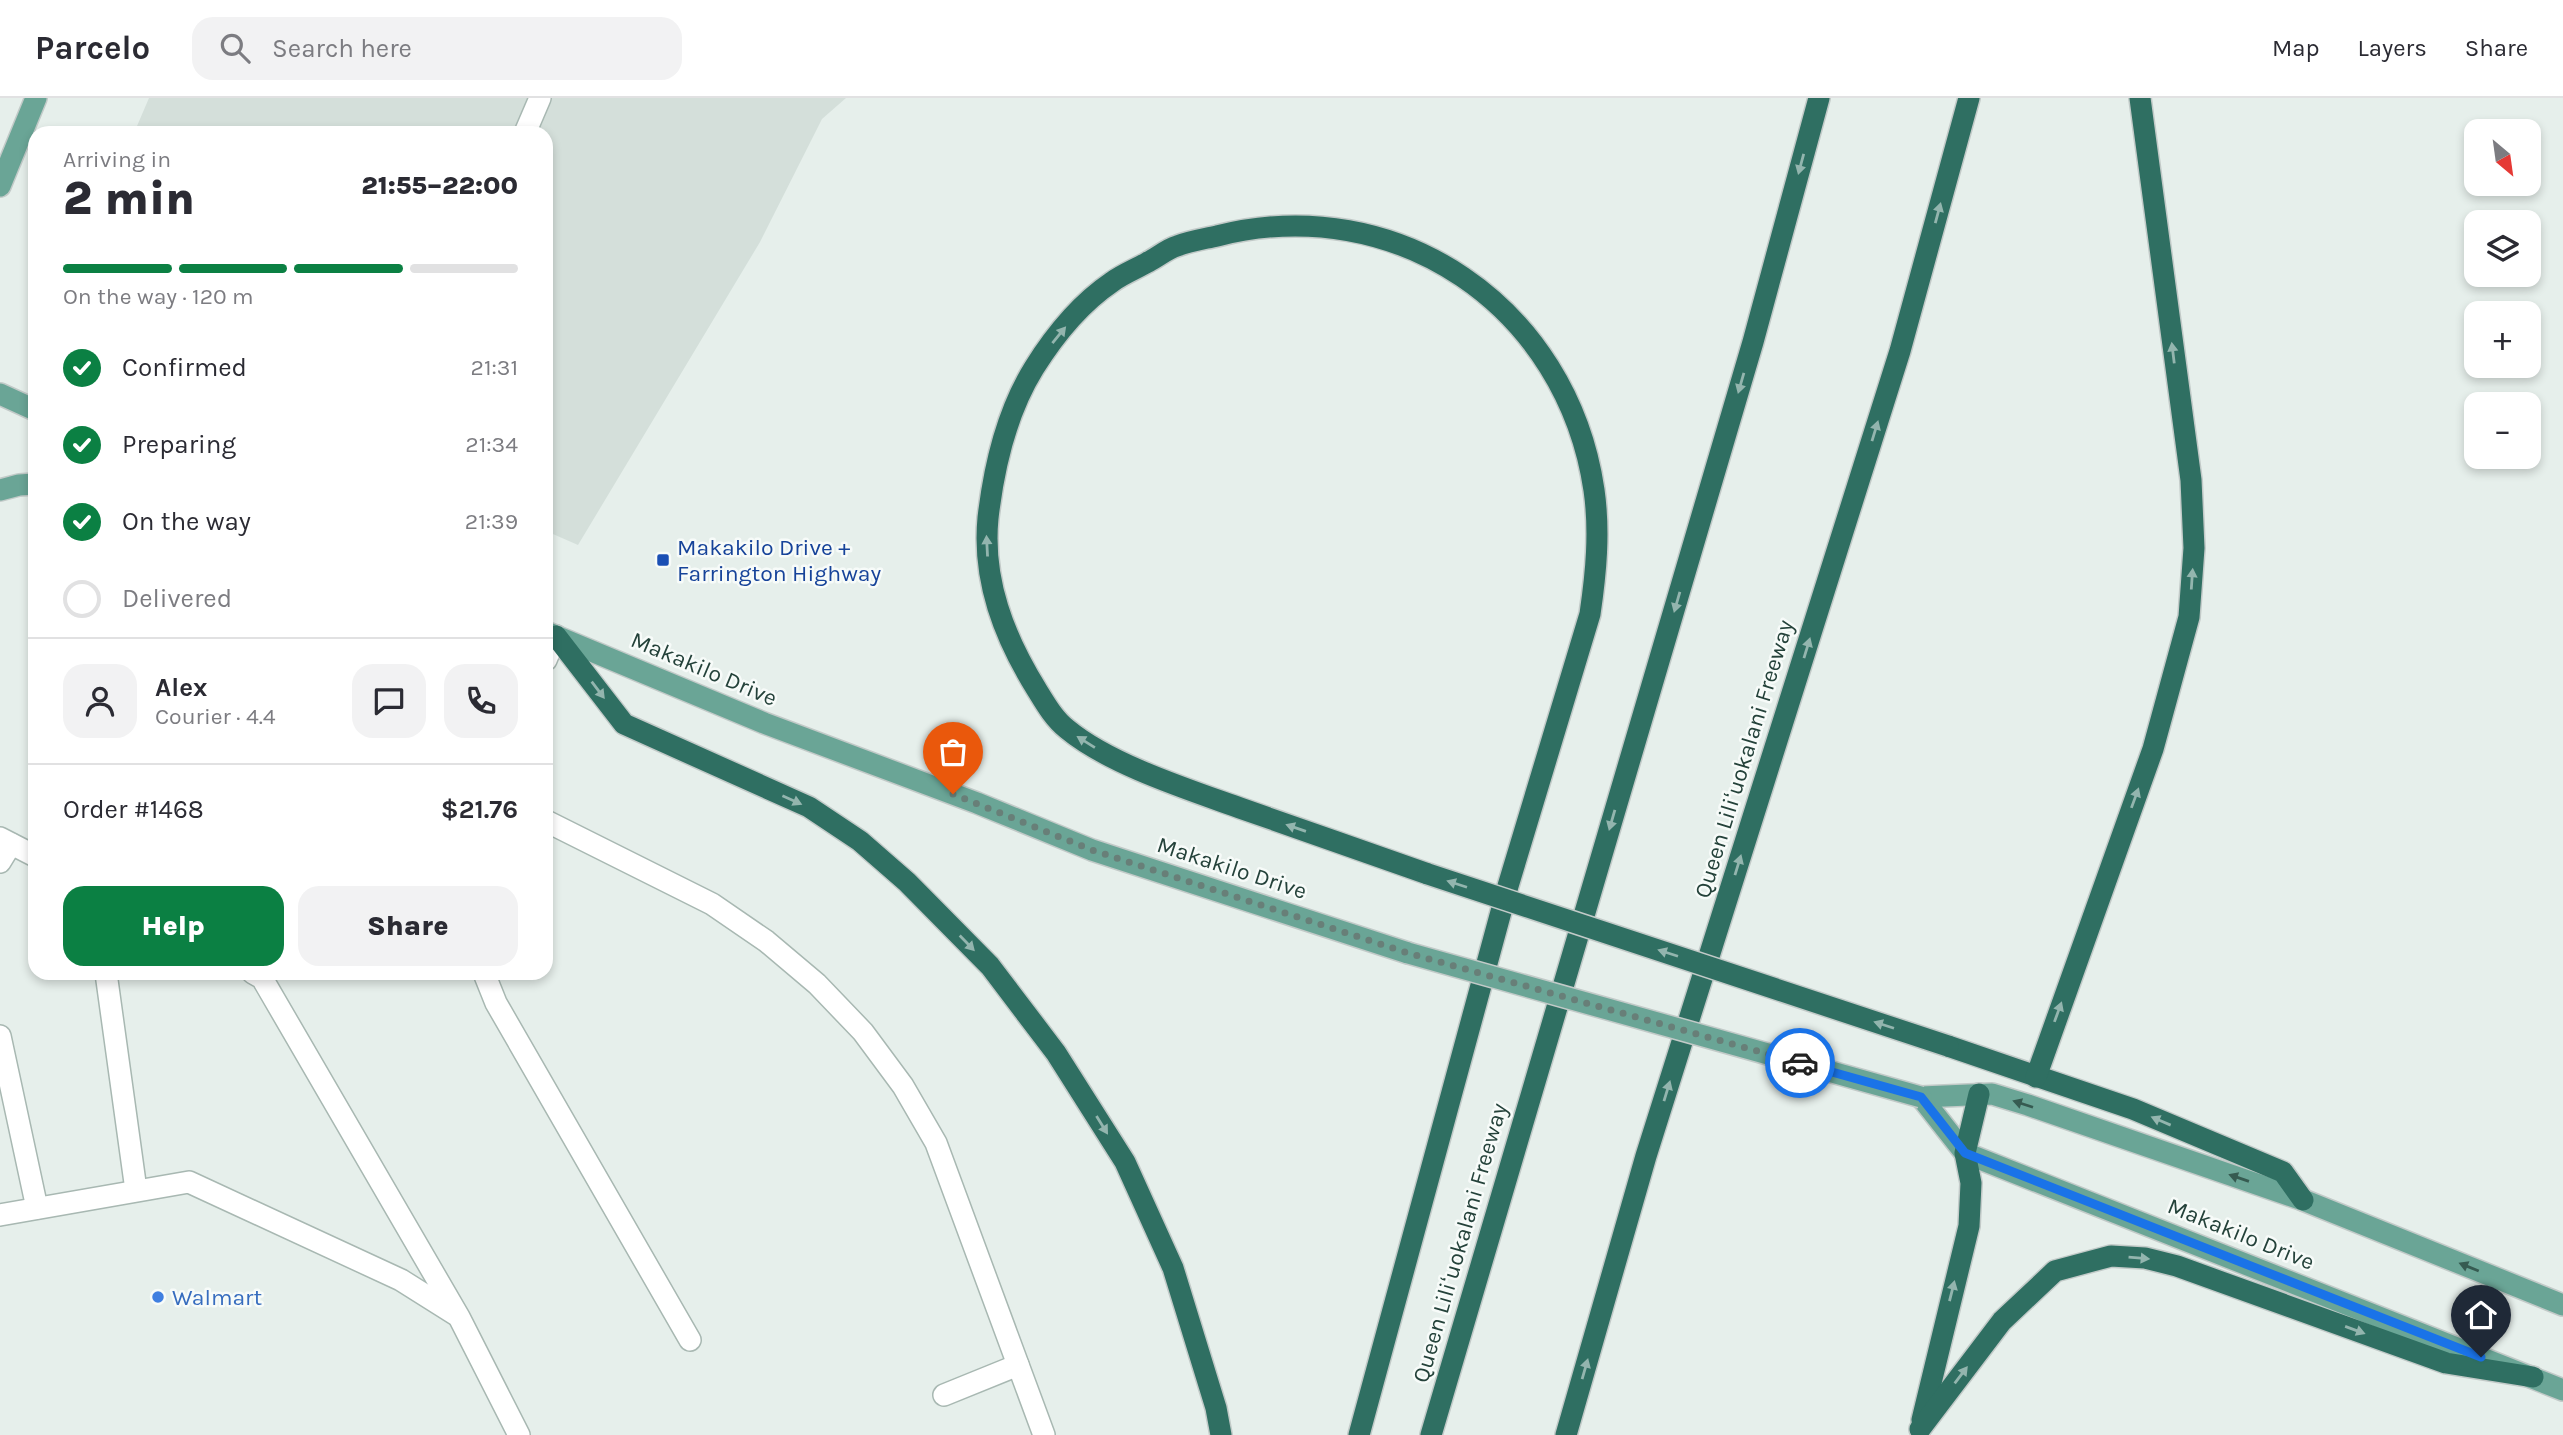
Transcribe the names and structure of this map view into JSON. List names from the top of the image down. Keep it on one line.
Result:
{"streets":{"highway":["Queen Liliʻuokalani Freeway"],"main road":["Makakilo Drive"]},"places":{"transit":["Makakilo Drive + Farrington Highway"],"other":["Walmart"]},"north":"bottom right","page":{"header":"Parcelo","search":"Search here","nav":["Map","Layers","Share"],"map_buttons":["+","−"],"heading":["2 min","Arriving in","21:55–22:00"],"panel":["Alex","Courier · 4.4","Order #1468","$21.76"],"bar":"On the way · 120 m","list":[["Confirmed","21:31"],["Preparing","21:34"],["On the way","21:39"],"Delivered"],"buttons":["Help","Share"]}}
